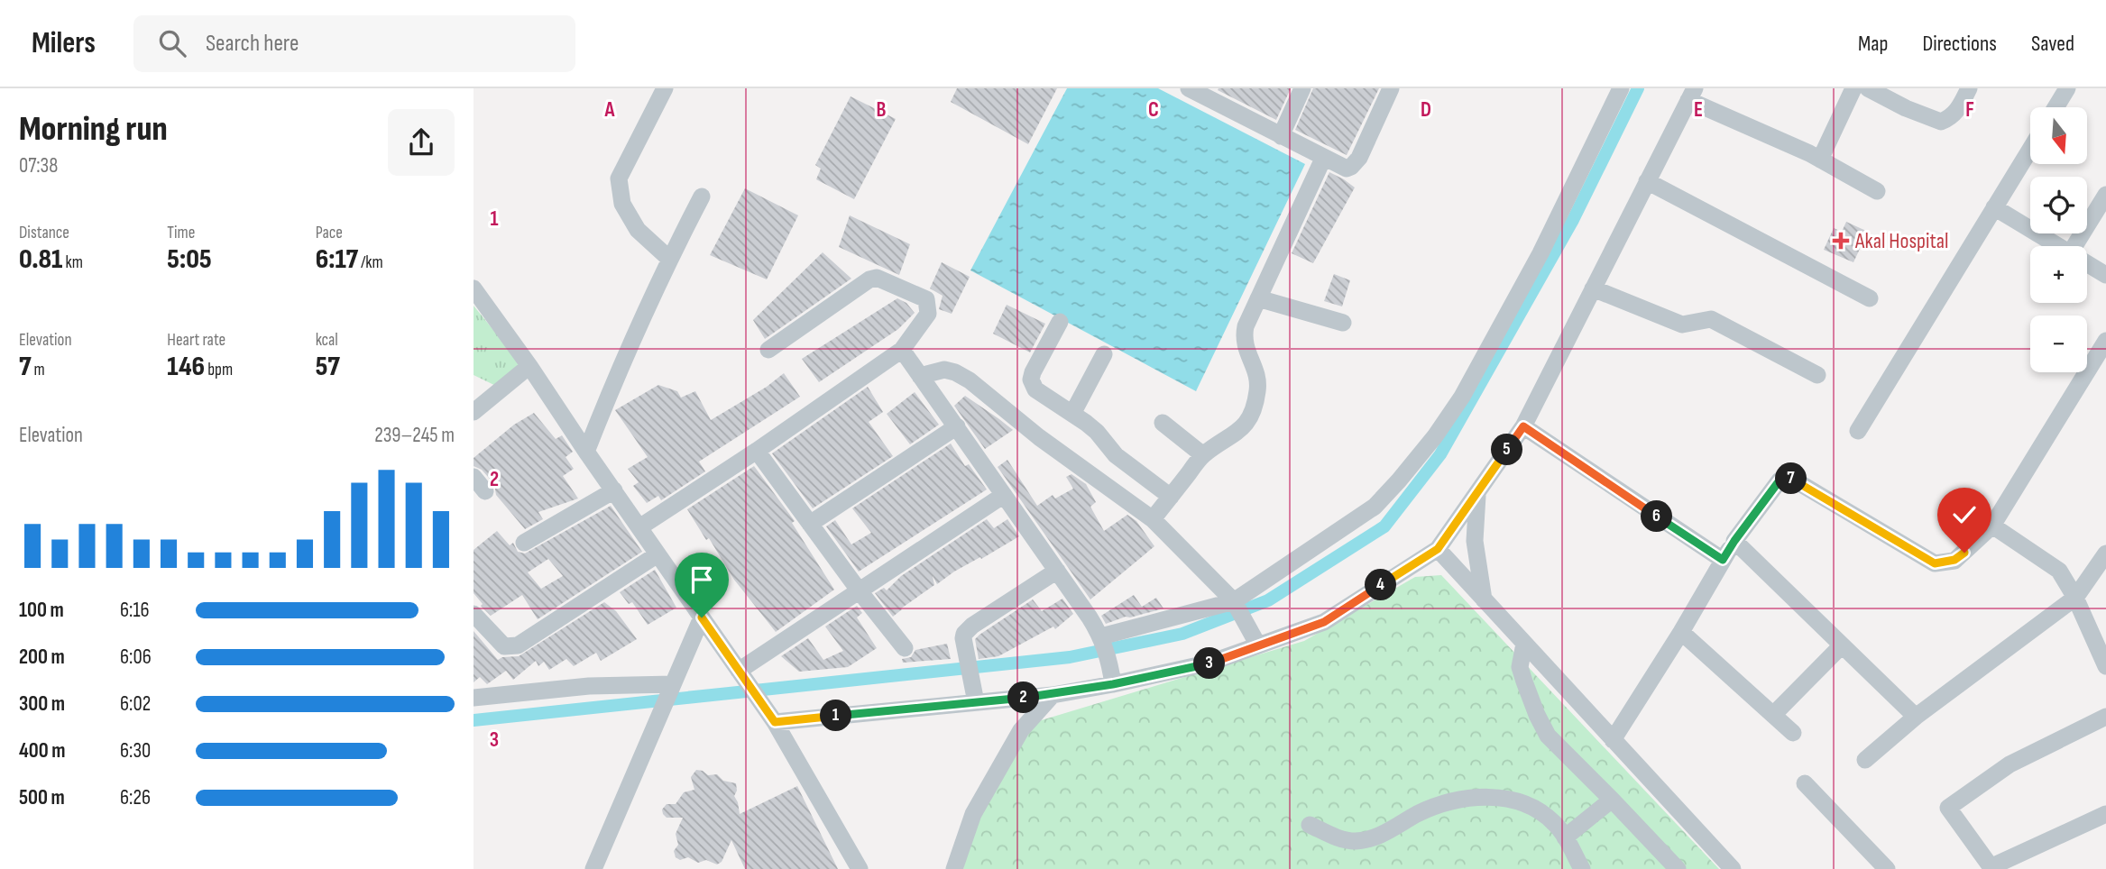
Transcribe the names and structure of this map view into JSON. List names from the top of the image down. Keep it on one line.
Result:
{"places":{"health":["Akal Hospital"]},"north":"bottom","page":{"header":"Milers","search":"Search here","nav":["Map","Directions","Saved"],"heading":["Morning run","07:38"],"map_buttons":["+","−"],"stats":[["Distance","0.81 km"],["Time","5:05"],["Pace","6:17 /km"],["Elevation","7 m"],["Heart rate","146 bpm"],["kcal","57"]],"chart":["Elevation","239–245 m"],"pins":["5","7","6","4","3","2","1"],"list":[{"name":"100 m","note":"6:16"},{"name":"200 m","note":"6:06"},{"name":"300 m","note":"6:02"},{"name":"400 m","note":"6:30"},{"name":"500 m","note":"6:26"}]},"grid":{"columns":["A","B","C","D","E","F"],"rows":["1","2","3"]}}
